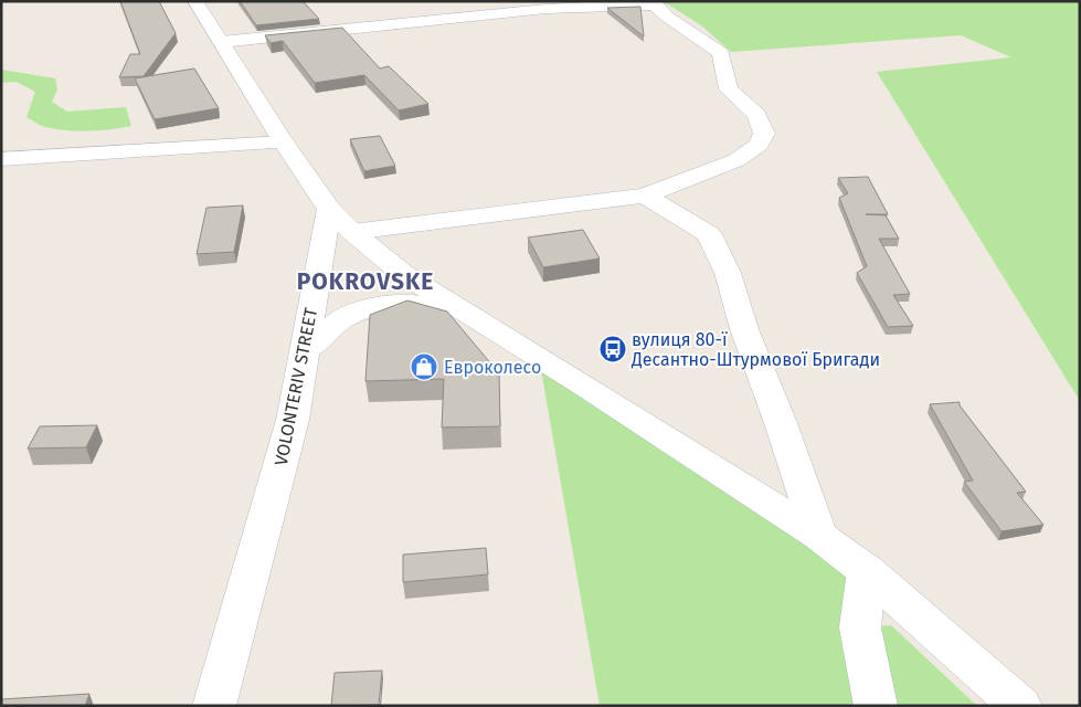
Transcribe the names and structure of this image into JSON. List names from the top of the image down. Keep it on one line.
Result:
{"streets":{"street":["VOLONTERIV STREET"]},"districts":["POKROVSKE"],"places":{"bus stop":["вулиця 80-ї Десантно-Штурмової Бригади"],"shop":["Евроколесо"]}}
